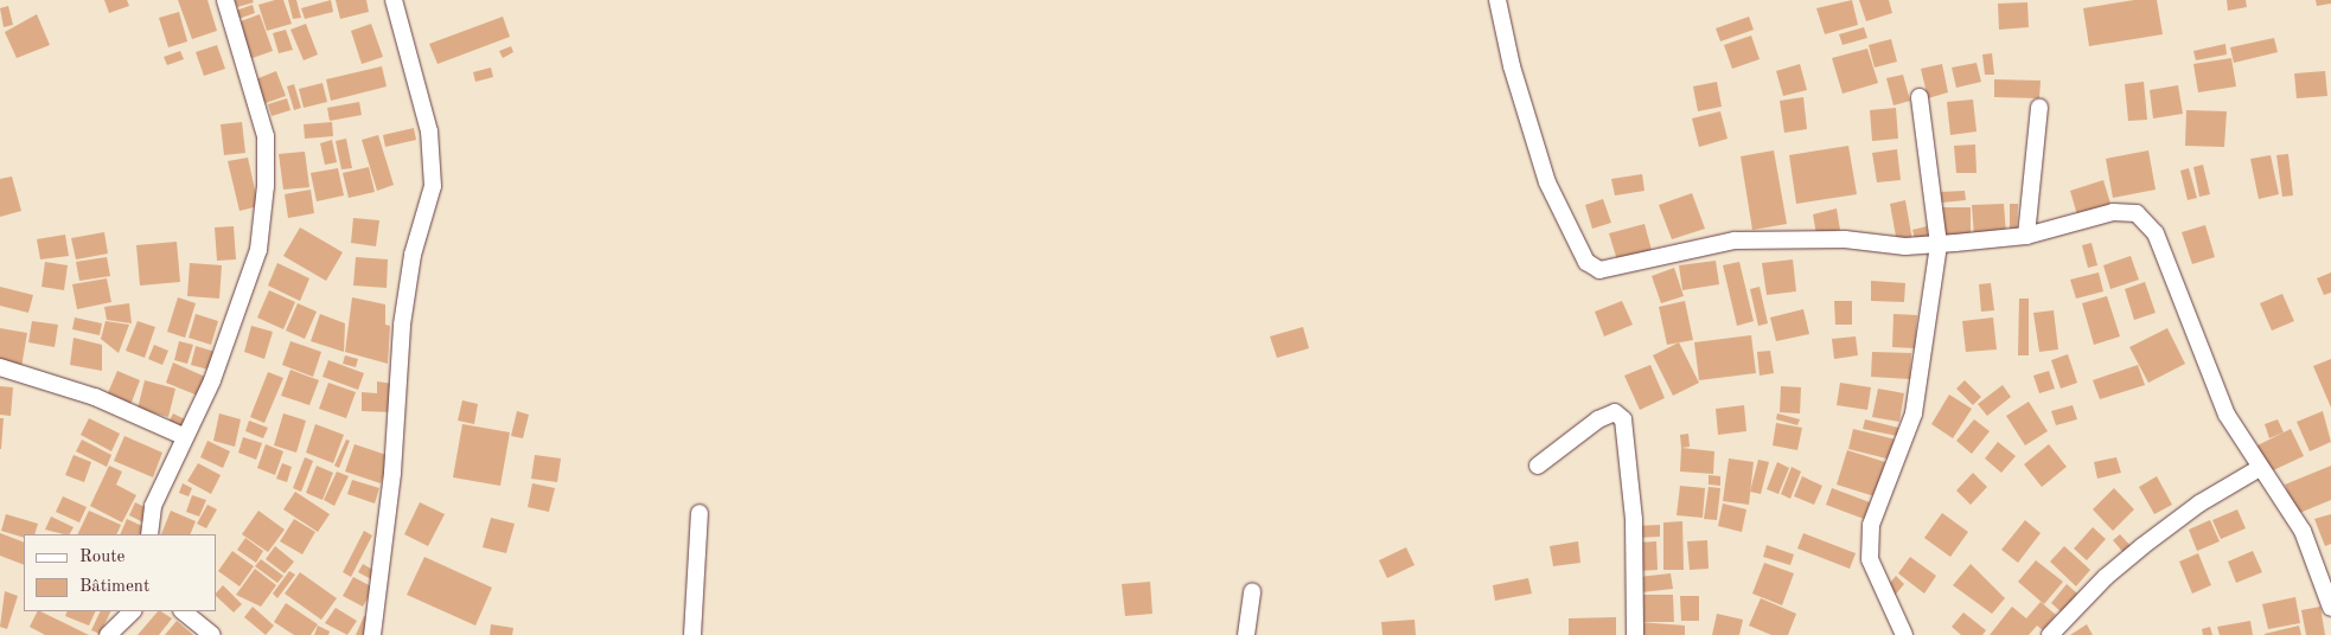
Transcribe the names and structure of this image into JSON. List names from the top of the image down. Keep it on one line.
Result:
{"legend":["Route","Bâtiment"]}
